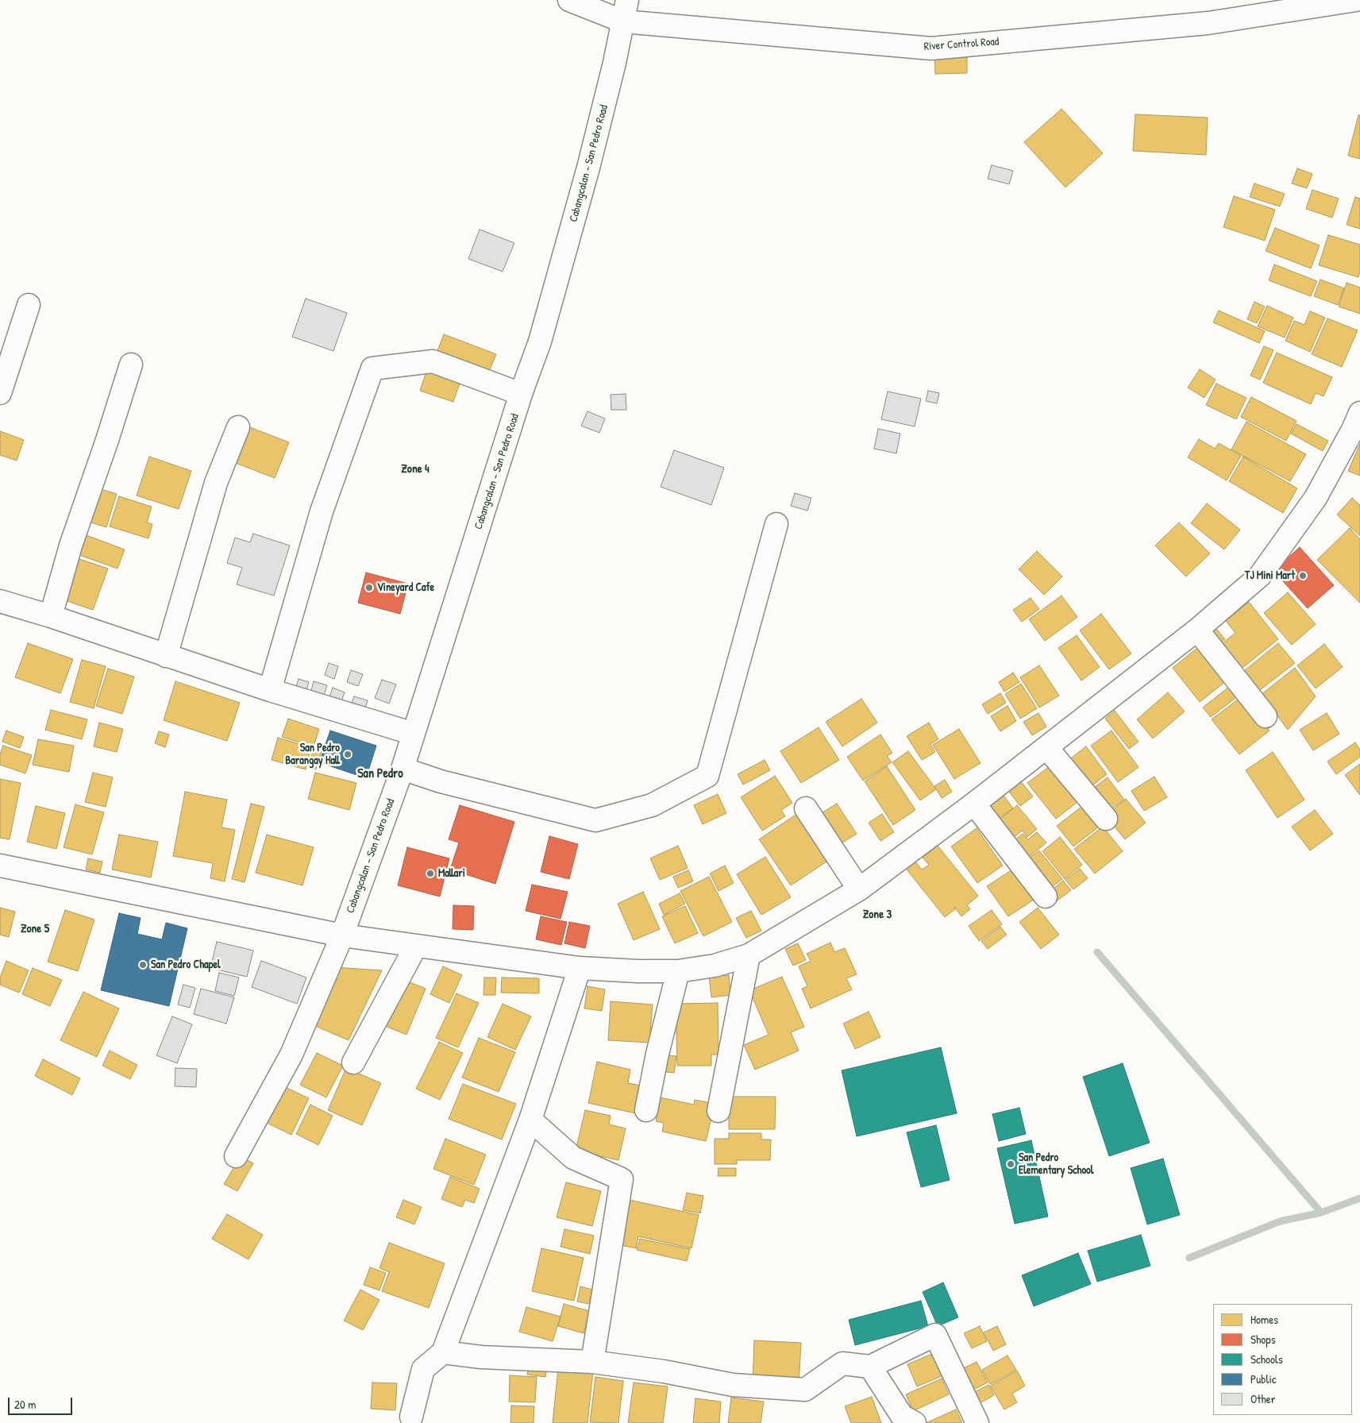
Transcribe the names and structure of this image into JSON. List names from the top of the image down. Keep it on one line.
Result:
{"streets":{"street":["River Control Road","Cabangcalan - San Pedro Road"]},"crossings":[["River Control Road","Cabangcalan - San Pedro Road"]],"districts":["Zone 4","San Pedro","Zone 3","Zone 5"],"places":["TJ Mini Mart","Vineyard Cafe","San Pedro Barangay Hall","Mallari","San Pedro Chapel","San Pedro Elementary School"],"legend":["Homes","Shops","Schools","Public","Other"],"scale_bar":"20 m"}
